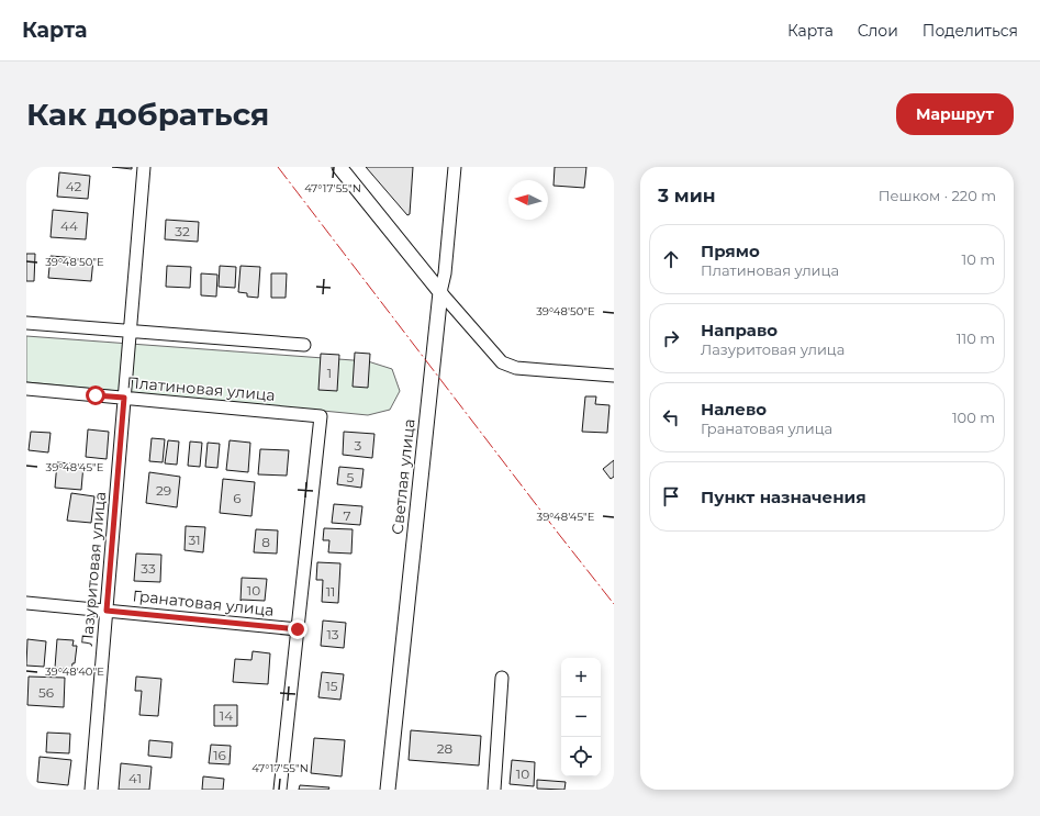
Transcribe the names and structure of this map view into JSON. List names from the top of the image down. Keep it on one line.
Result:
{"streets":{"street":["Платиновая улица","Светлая улица","Лазуритовая улица","Гранатовая улица"]},"crossings":[["Платиновая улица","Лазуритовая улица"],["Платиновая улица","Гранатовая улица"],["Лазуритовая улица","Гранатовая улица"]],"house_numbers":["42","44","32","1","3","5","29","6","7","31","8","33","10","11","13","15","56","14","28","16","10","41"],"north":"left","page":{"header":"Карта","nav":["Карта","Слои","Поделиться"],"buttons":"Маршрут","title":"Как добраться","heading":["3 мин","Пешком · 220 m"],"list":[["Прямо","Платиновая улица","10 m"],["Направо","Лазуритовая улица","110 m"],["Налево","Гранатовая улица","100 m"],"Пункт назначения"],"map_buttons":["+","−"]},"coordinates":["47°17'55\"N","39°48'50\"E","39°48'45\"E","39°48'40\"E"]}
